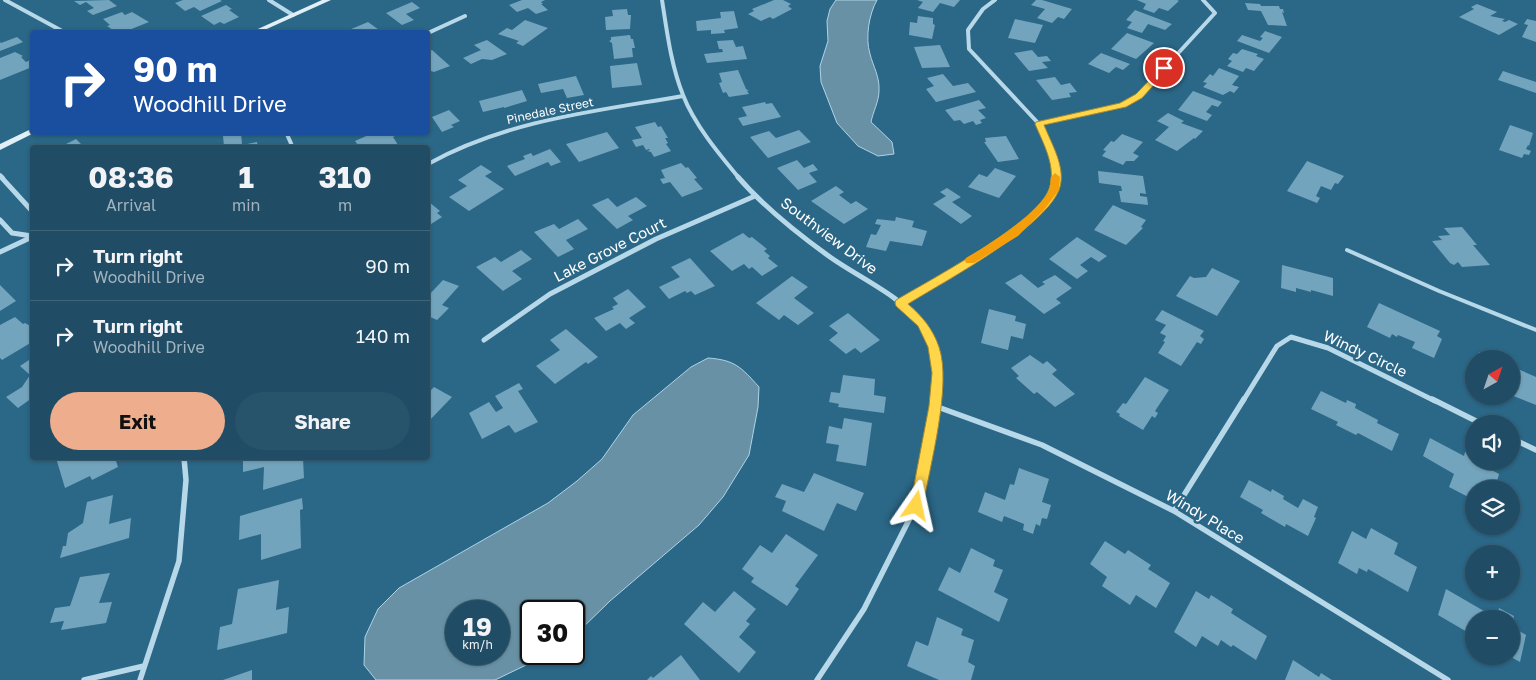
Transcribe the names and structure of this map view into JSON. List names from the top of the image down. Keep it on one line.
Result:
{"streets":{"street":["Pinedale Street","Southview Drive","Lake Grove Court","Windy Circle","Windy Place"]},"crossings":[["Pinedale Street","Southview Drive"],["Southview Drive","Lake Grove Court"],["Southview Drive","Windy Place"],["Windy Circle","Windy Place"]],"north":"top right","page":{"turn":["90 m","Woodhill Drive"],"eta":["08:36","Arrival","1","min","310","m"],"list":[{"name":"Turn right","note":"Woodhill Drive","value":"90 m"},{"name":"Turn right","note":"Woodhill Drive","value":"140 m"}],"map_buttons":["+","−"],"buttons":["Exit","Share"],"speed":"19 km/h","limit":"30"}}
